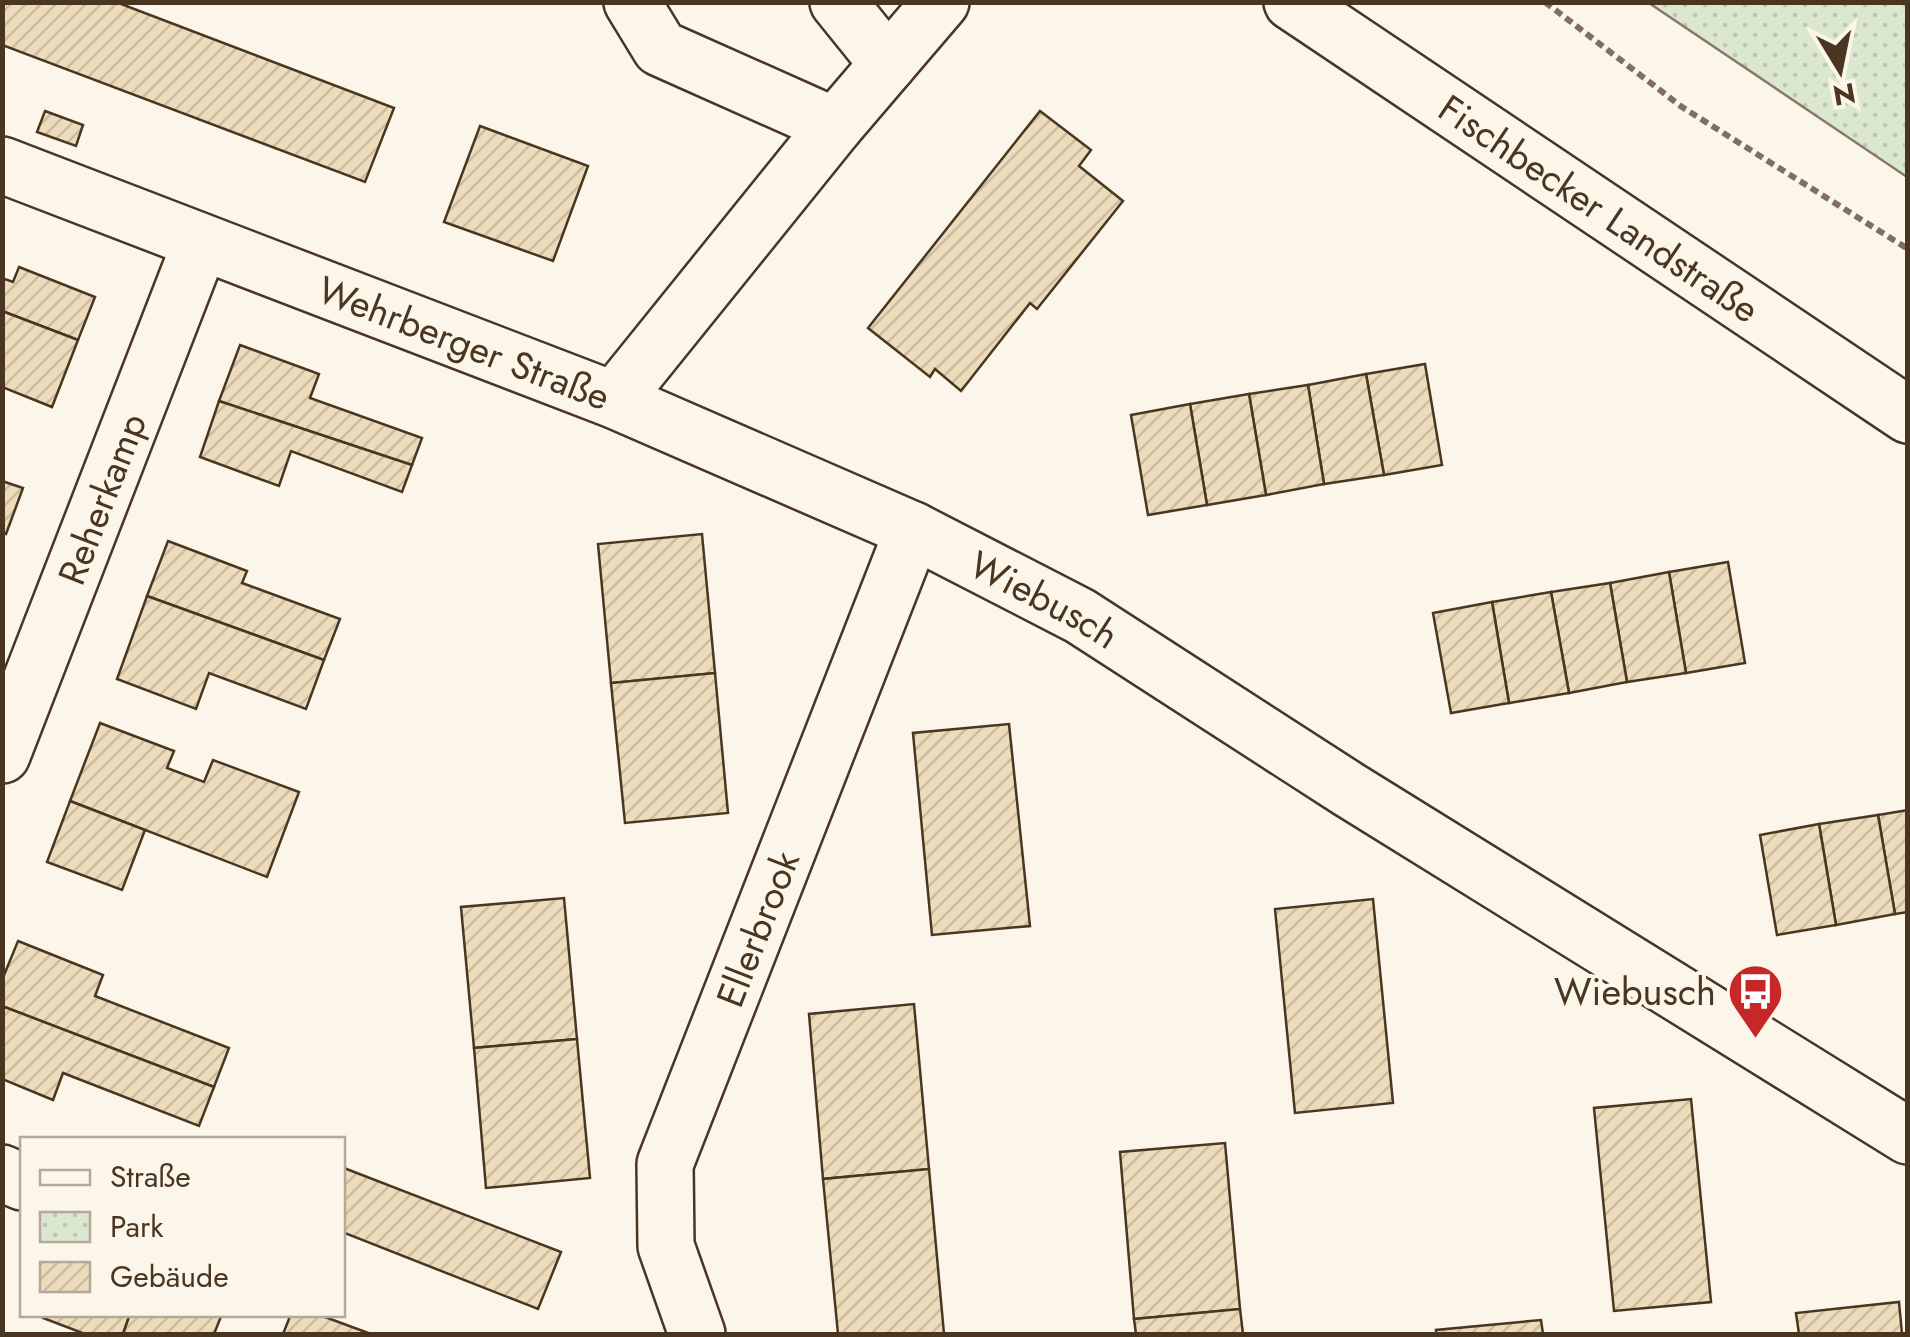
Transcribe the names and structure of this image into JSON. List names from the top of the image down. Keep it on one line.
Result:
{"streets":{"street":["Fischbecker Landstraße","Wehrberger Straße","Reherkamp","Wiebusch","Ellerbrook"]},"crossings":[["Wehrberger Straße","Reherkamp"],["Wehrberger Straße","Wiebusch"],["Wiebusch","Ellerbrook"]],"places":{"bus stop":["Wiebusch"]},"legend":["Straße","Park","Gebäude"],"north":"bottom"}
